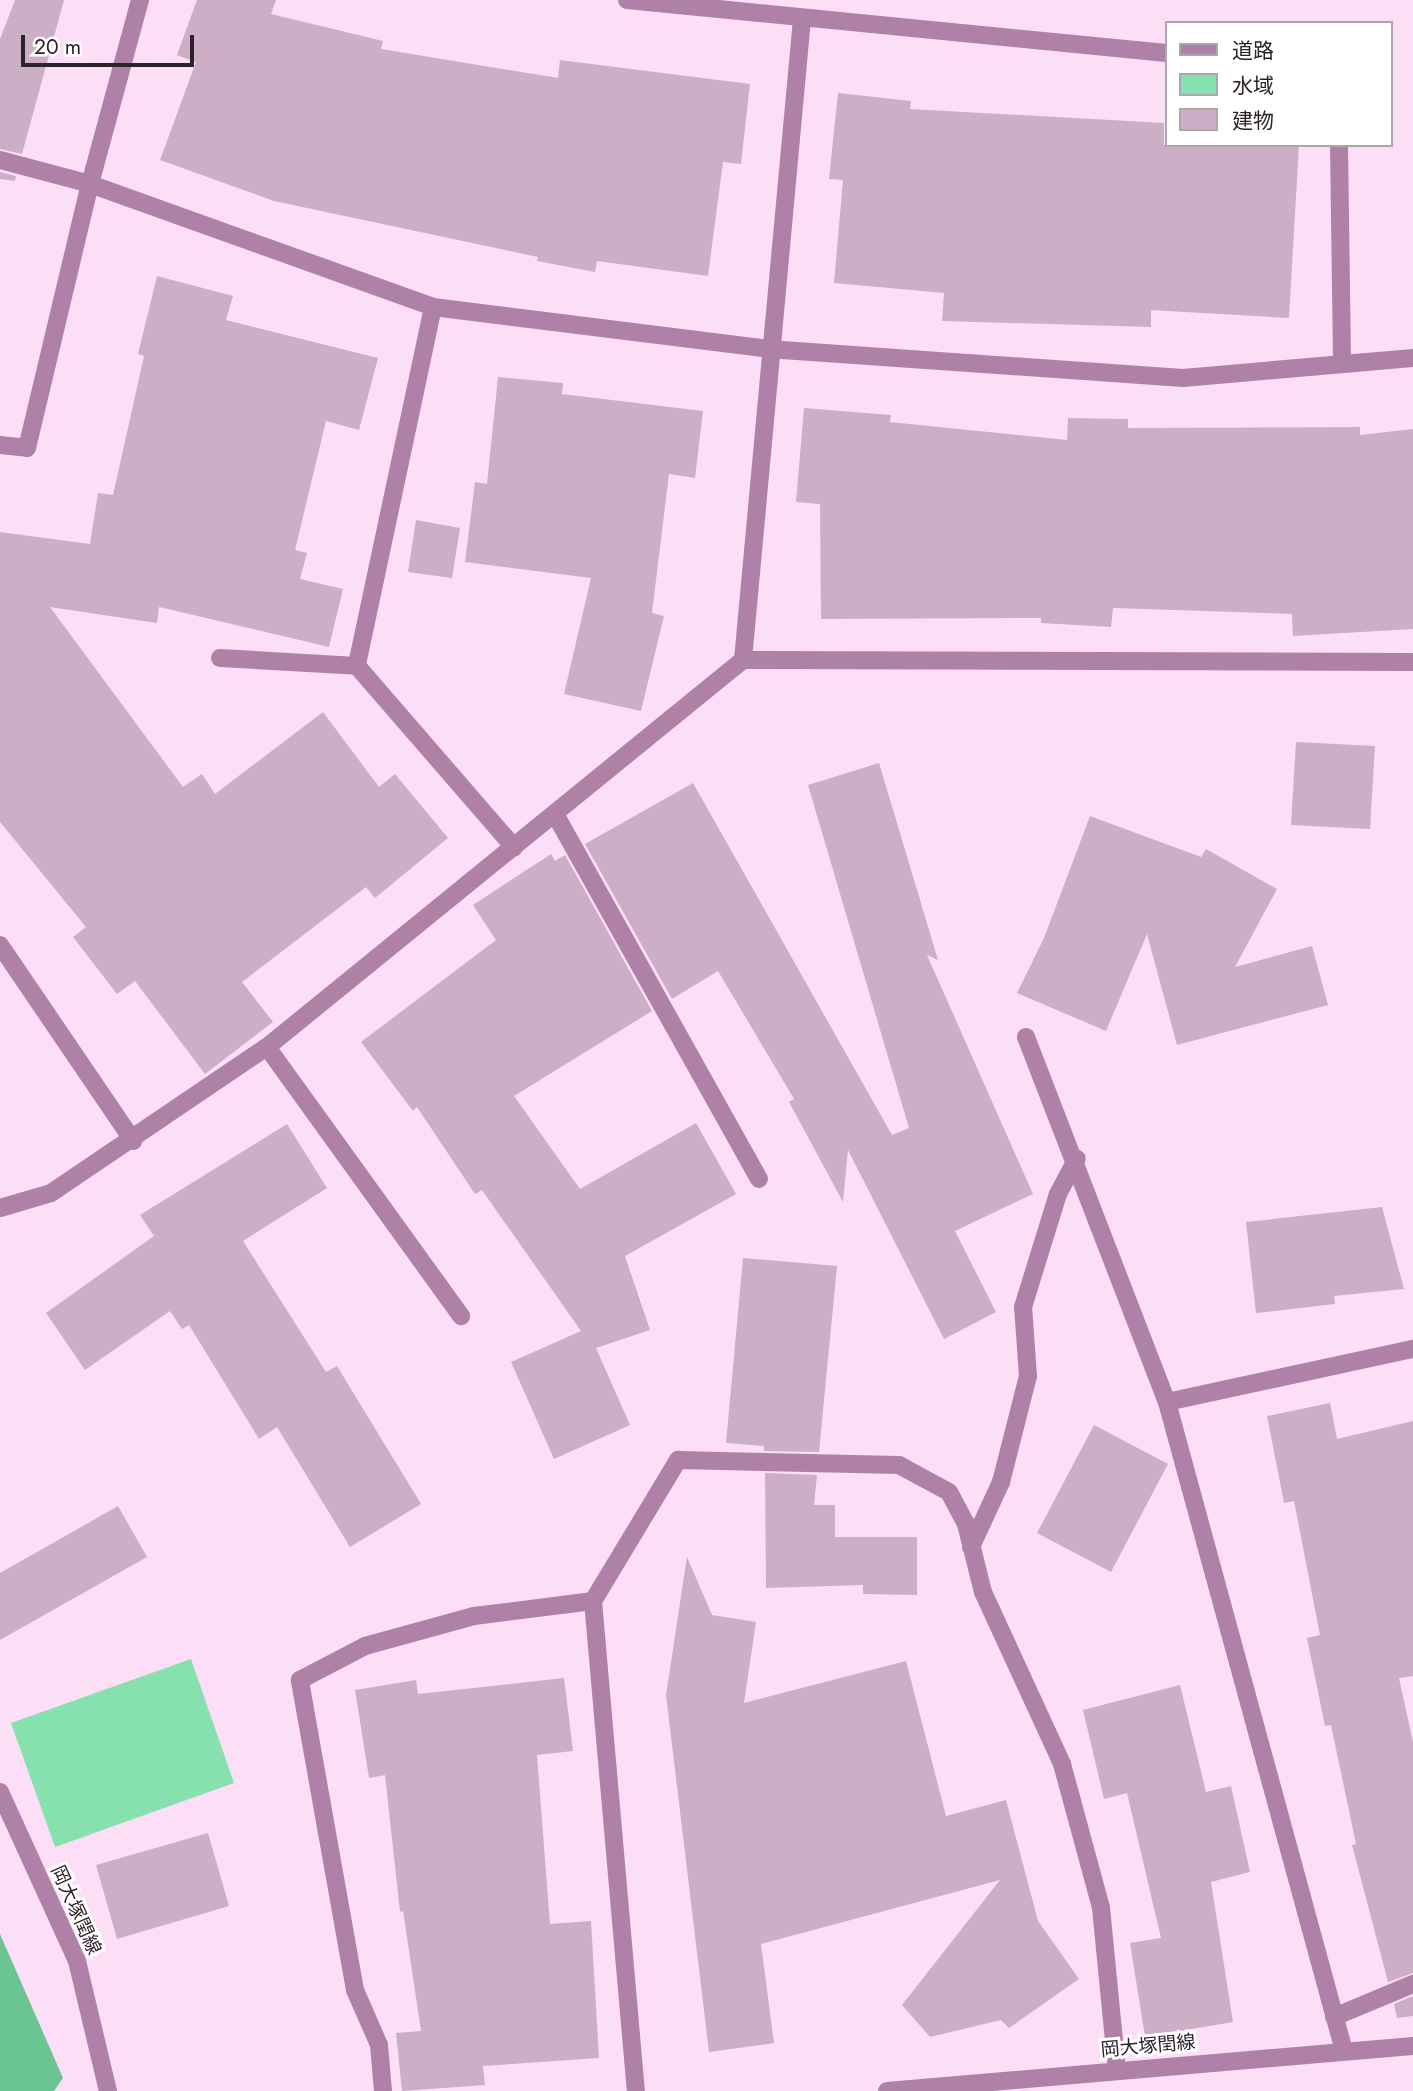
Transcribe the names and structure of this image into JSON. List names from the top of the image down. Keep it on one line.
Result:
{"streets":{"street":["岡大塚閏線"]},"legend":["道路","水域","建物"],"scale_bar":"20 m"}
